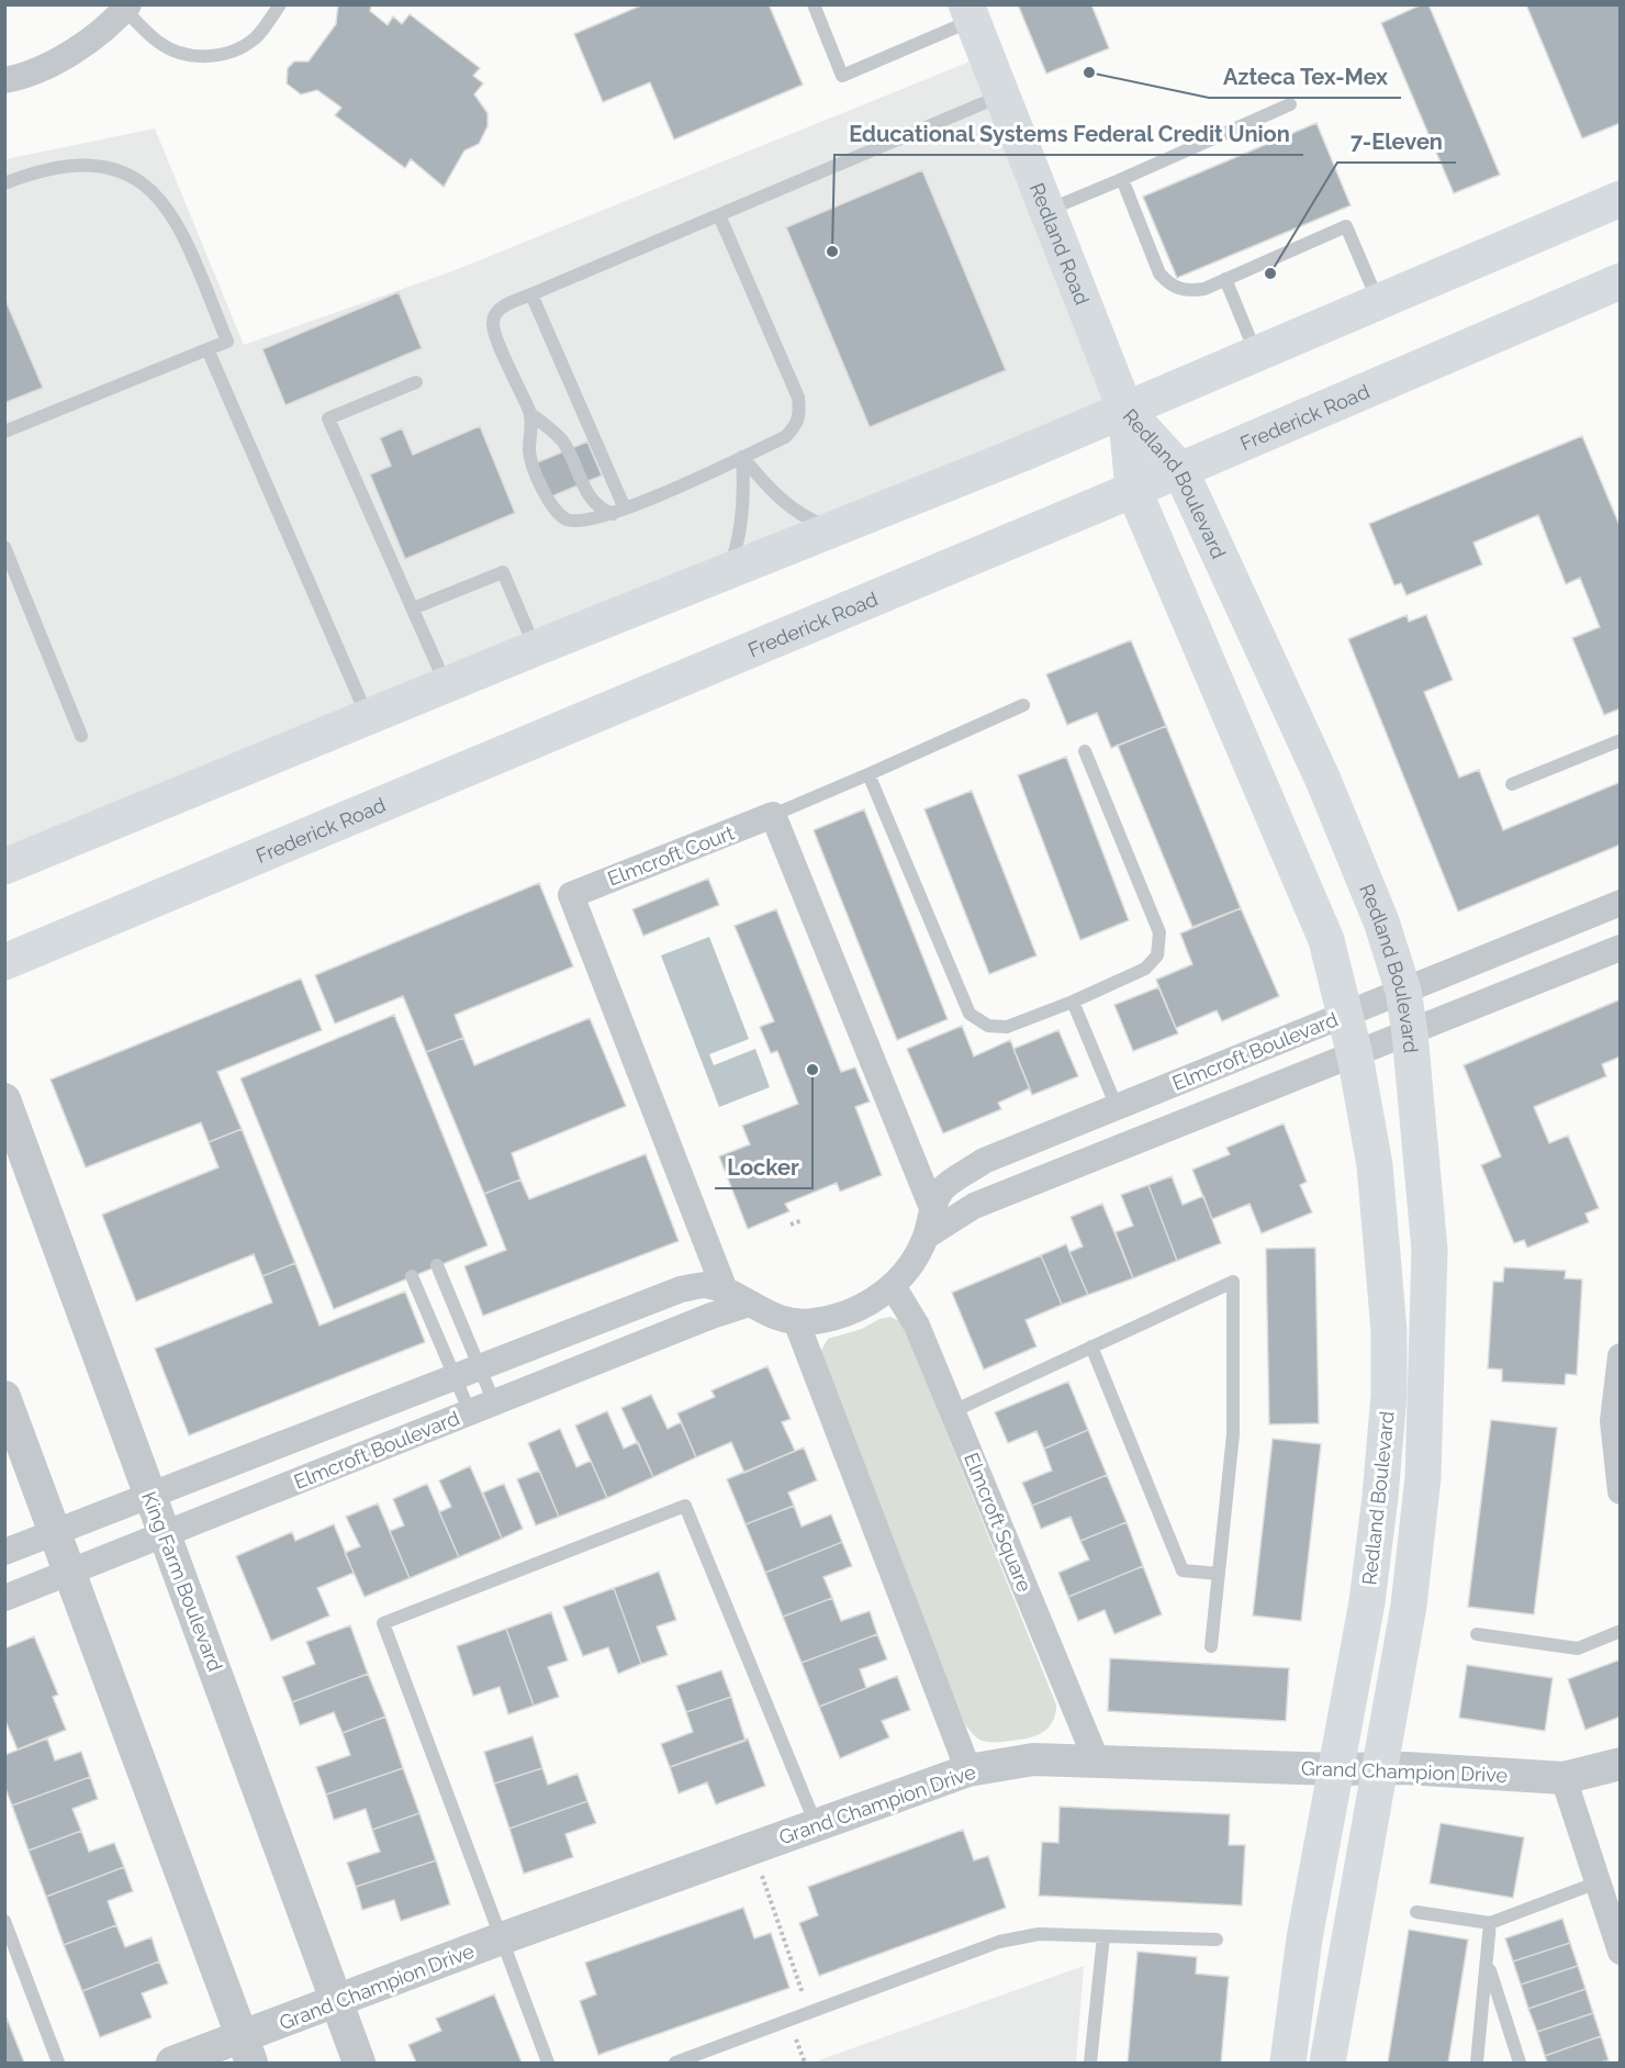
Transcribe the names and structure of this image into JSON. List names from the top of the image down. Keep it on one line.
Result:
{"streets":{"main road":["Redland Road","Frederick Road","Redland Boulevard"],"street":["Elmcroft Court","Elmcroft Boulevard","Elmcroft Square","King Farm Boulevard","Grand Champion Drive"]},"crossings":[["Redland Road","Redland Boulevard"],["Frederick Road","Redland Boulevard"],["Redland Boulevard","Elmcroft Boulevard"],["Redland Boulevard","Grand Champion Drive"],["Elmcroft Court","Elmcroft Boulevard"],["Elmcroft Boulevard","Elmcroft Square"],["Elmcroft Boulevard","King Farm Boulevard"],["Elmcroft Square","Grand Champion Drive"],["King Farm Boulevard","Grand Champion Drive"]],"places":["Azteca Tex-Mex","Educational Systems Federal Credit Union","7-Eleven","Locker"]}
